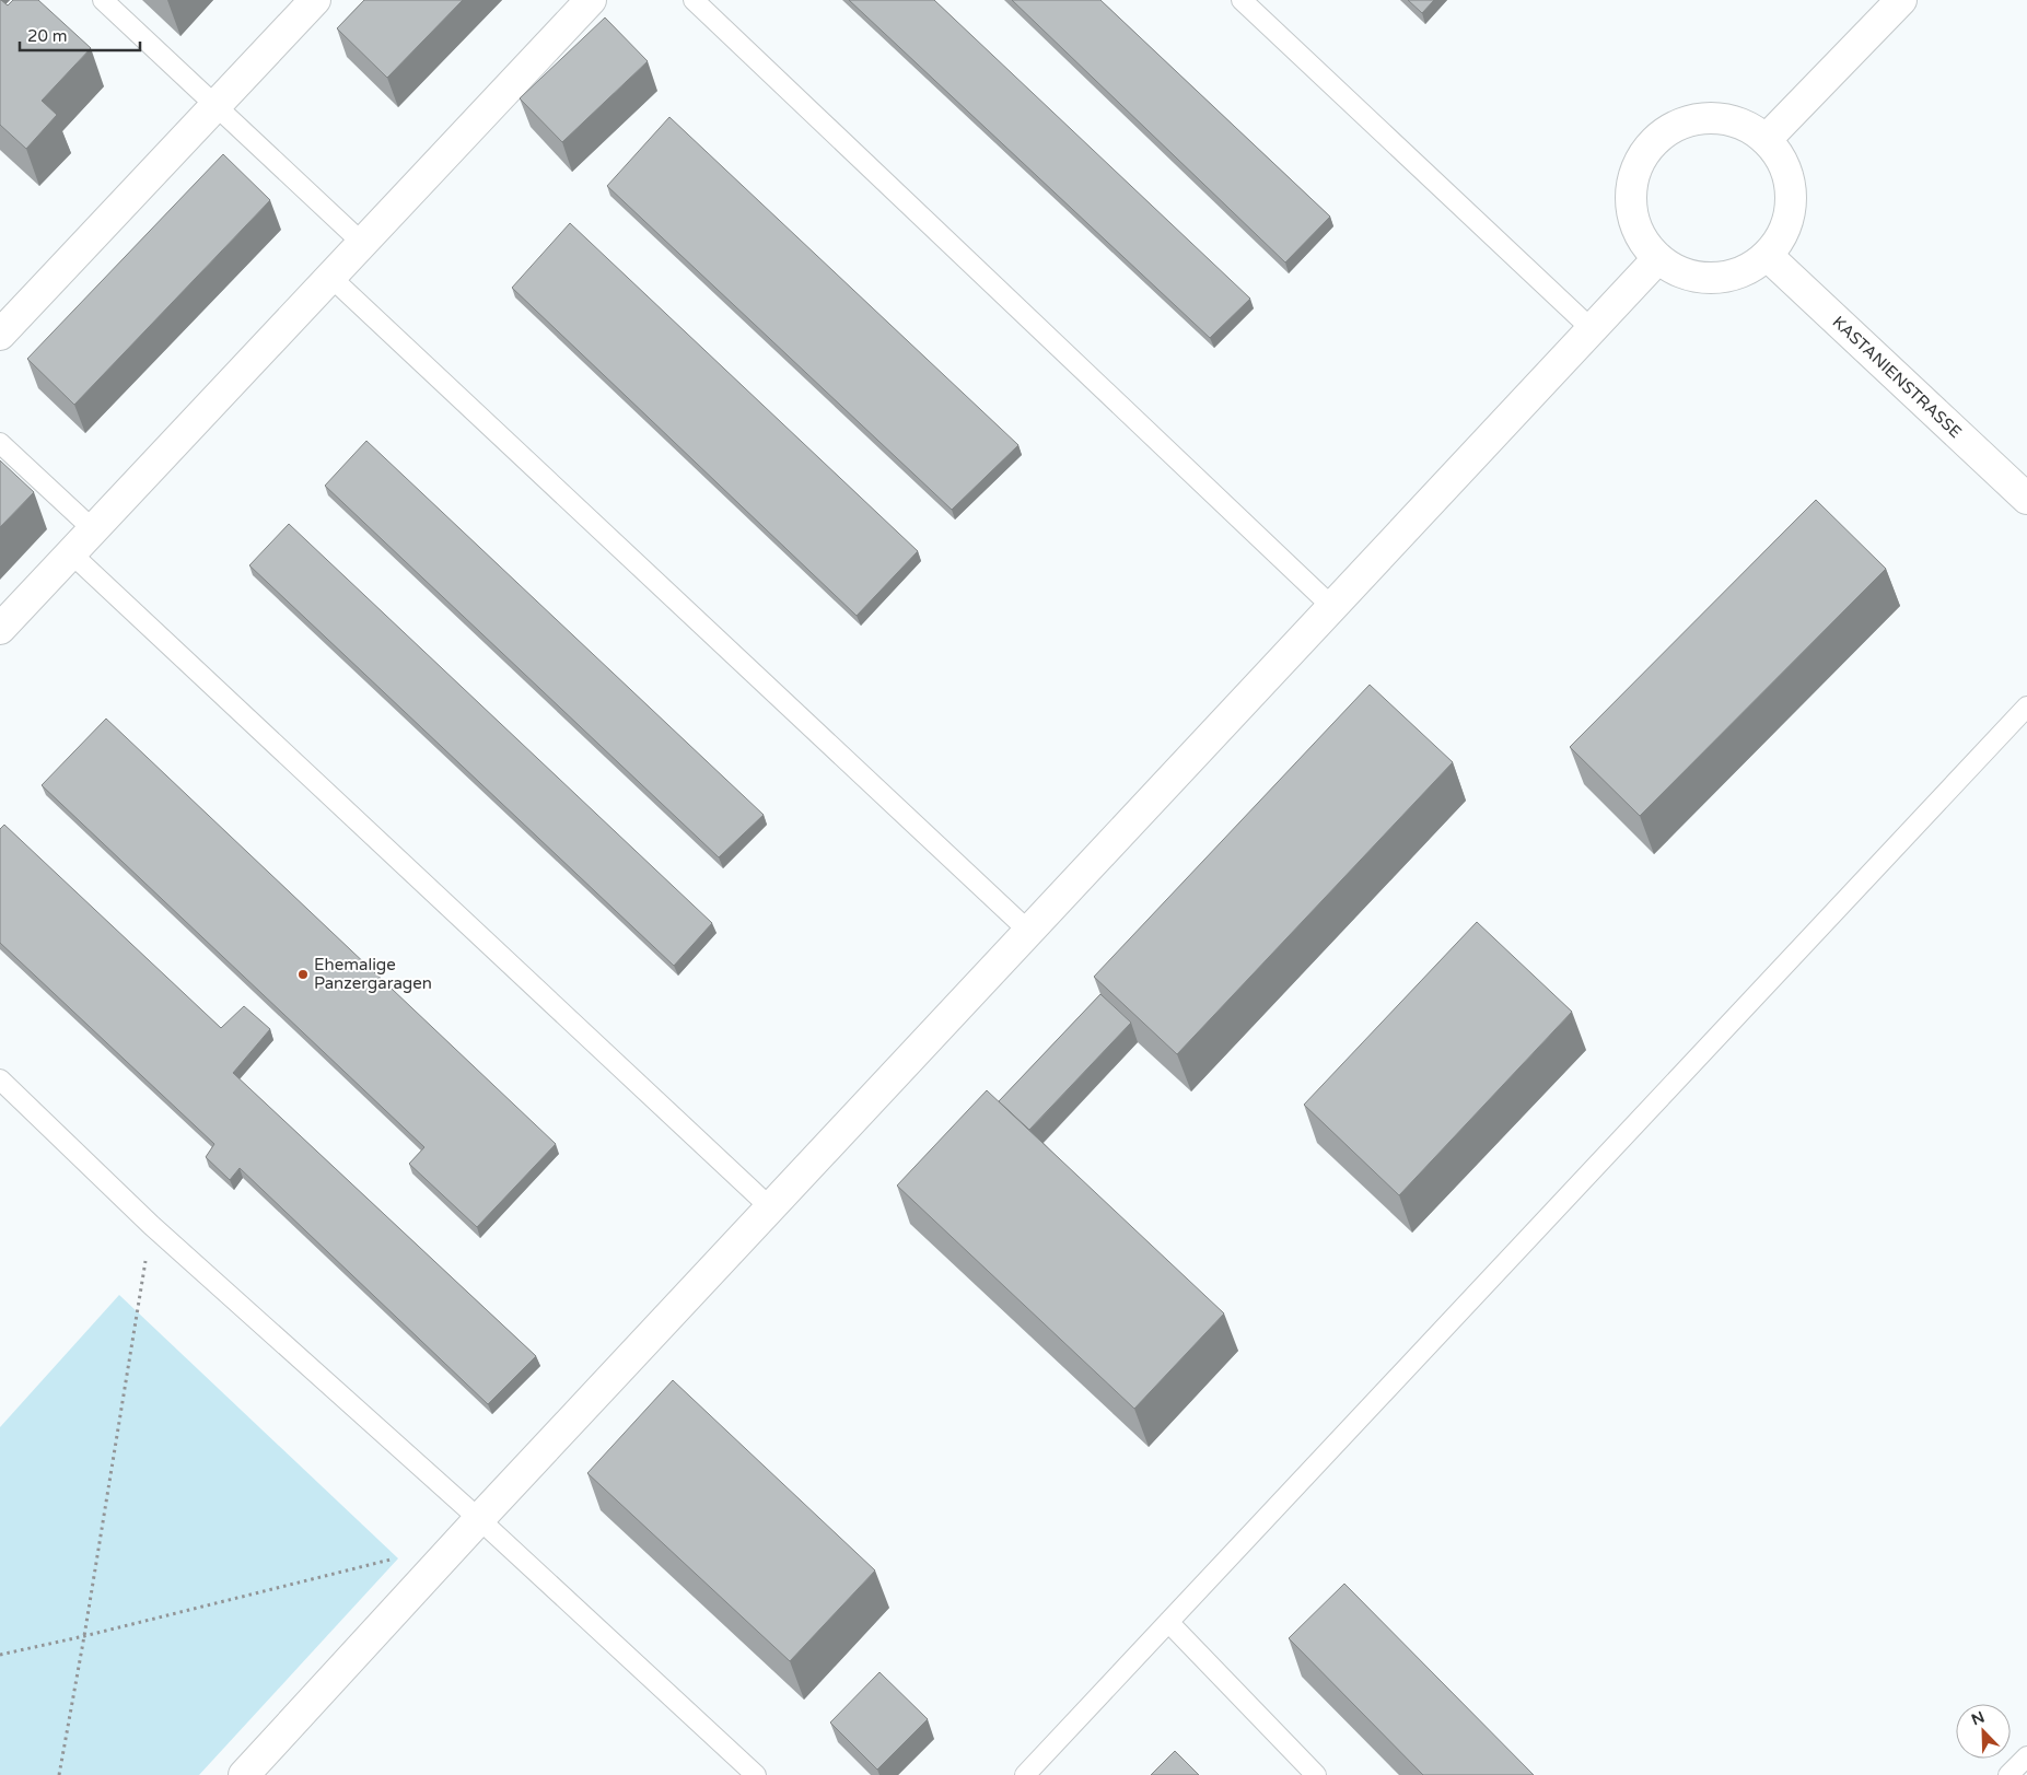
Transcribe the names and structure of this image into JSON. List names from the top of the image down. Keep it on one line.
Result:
{"streets":{"street":["KASTANIENSTRASSE"]},"places":["Ehemalige Panzergaragen"],"scale_bar":"20 m","north":"top left"}
